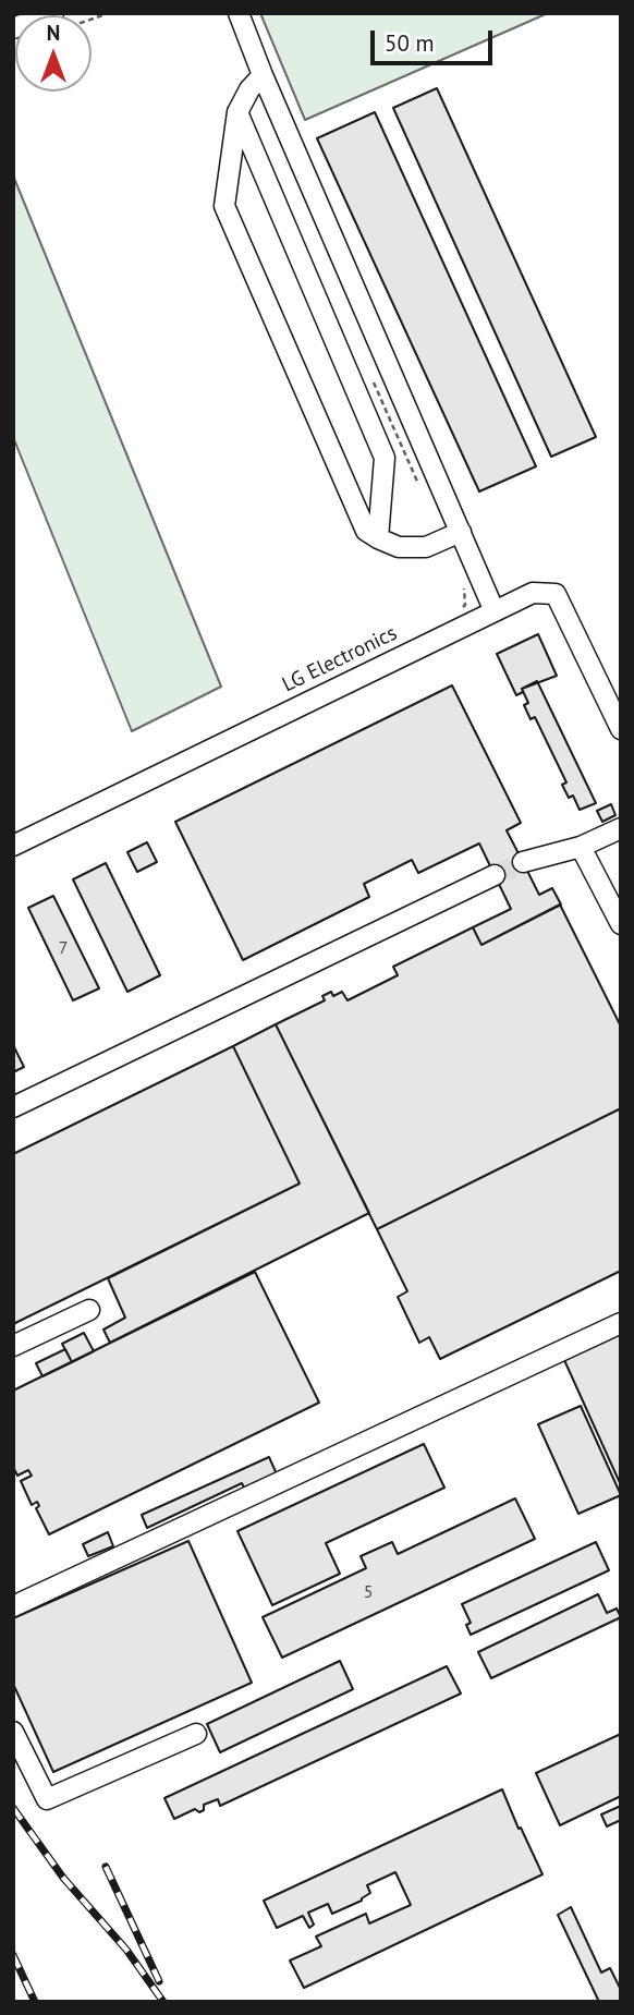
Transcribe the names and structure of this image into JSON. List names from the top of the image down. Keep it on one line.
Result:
{"streets":{"street":["LG Electronics"]},"house_numbers":["7","5"],"scale_bar":"50 m","north":"top"}
